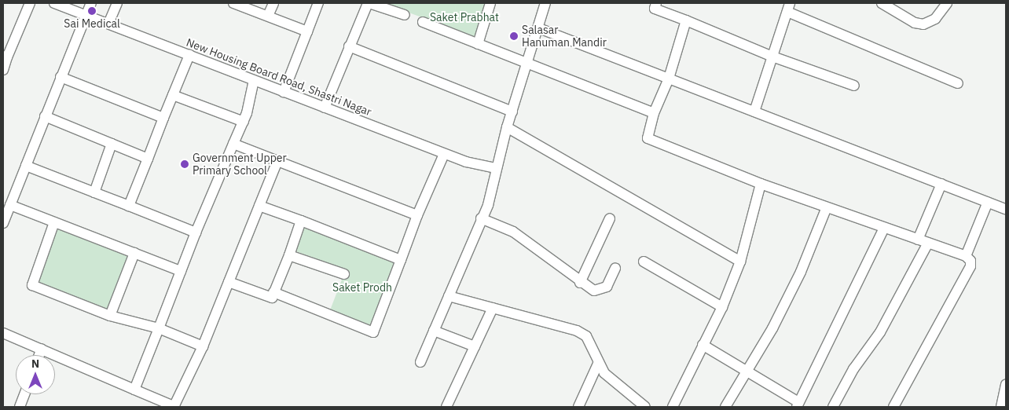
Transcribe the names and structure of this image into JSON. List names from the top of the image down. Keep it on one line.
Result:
{"streets":{"street":["New Housing Board Road, Shastri Nagar"]},"parks":["Saket Prabhat","Saket Prodh"],"places":["Sai Medical","Salasar Hanuman Mandir","Government Upper Primary School"],"north":"top"}
